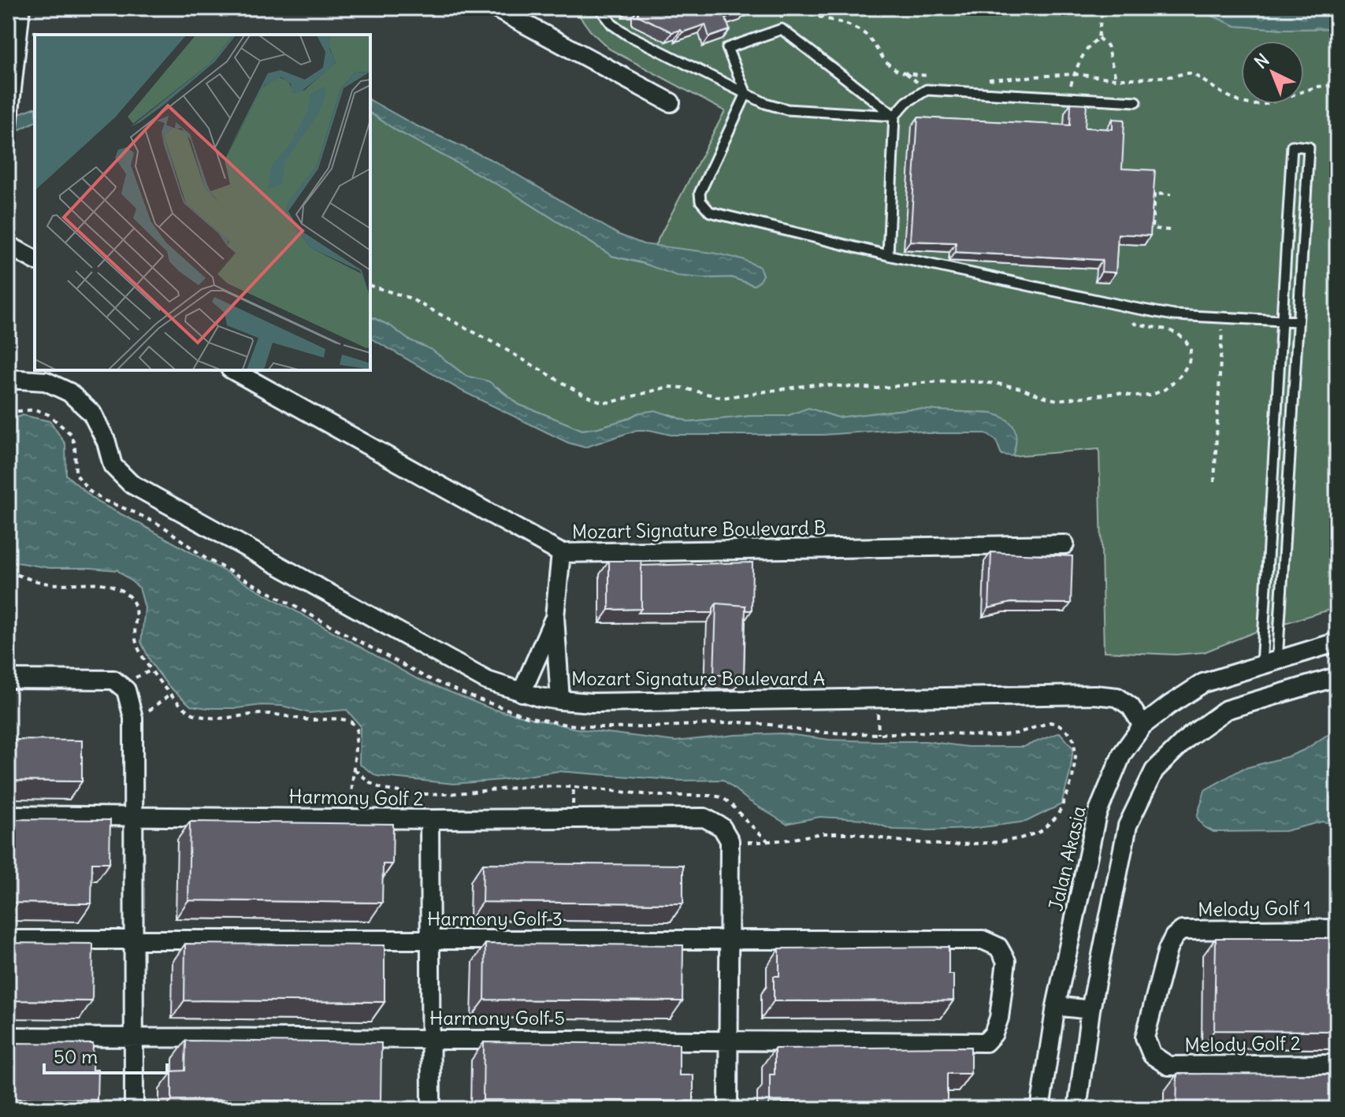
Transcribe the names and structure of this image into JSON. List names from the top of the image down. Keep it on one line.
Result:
{"streets":{"street":["Mozart Signature Boulevard B","Mozart Signature Boulevard A","Harmony Golf 2","Jalan Akasia","Melody Golf 1","Harmony Golf 3","Harmony Golf 5","Melody Golf 2"]},"crossings":[["Mozart Signature Boulevard A","Jalan Akasia"],["Harmony Golf 2","Harmony Golf 3"],["Melody Golf 1","Melody Golf 2"],["Harmony Golf 3","Harmony Golf 5"]],"scale_bar":"50 m","north":"top left"}
